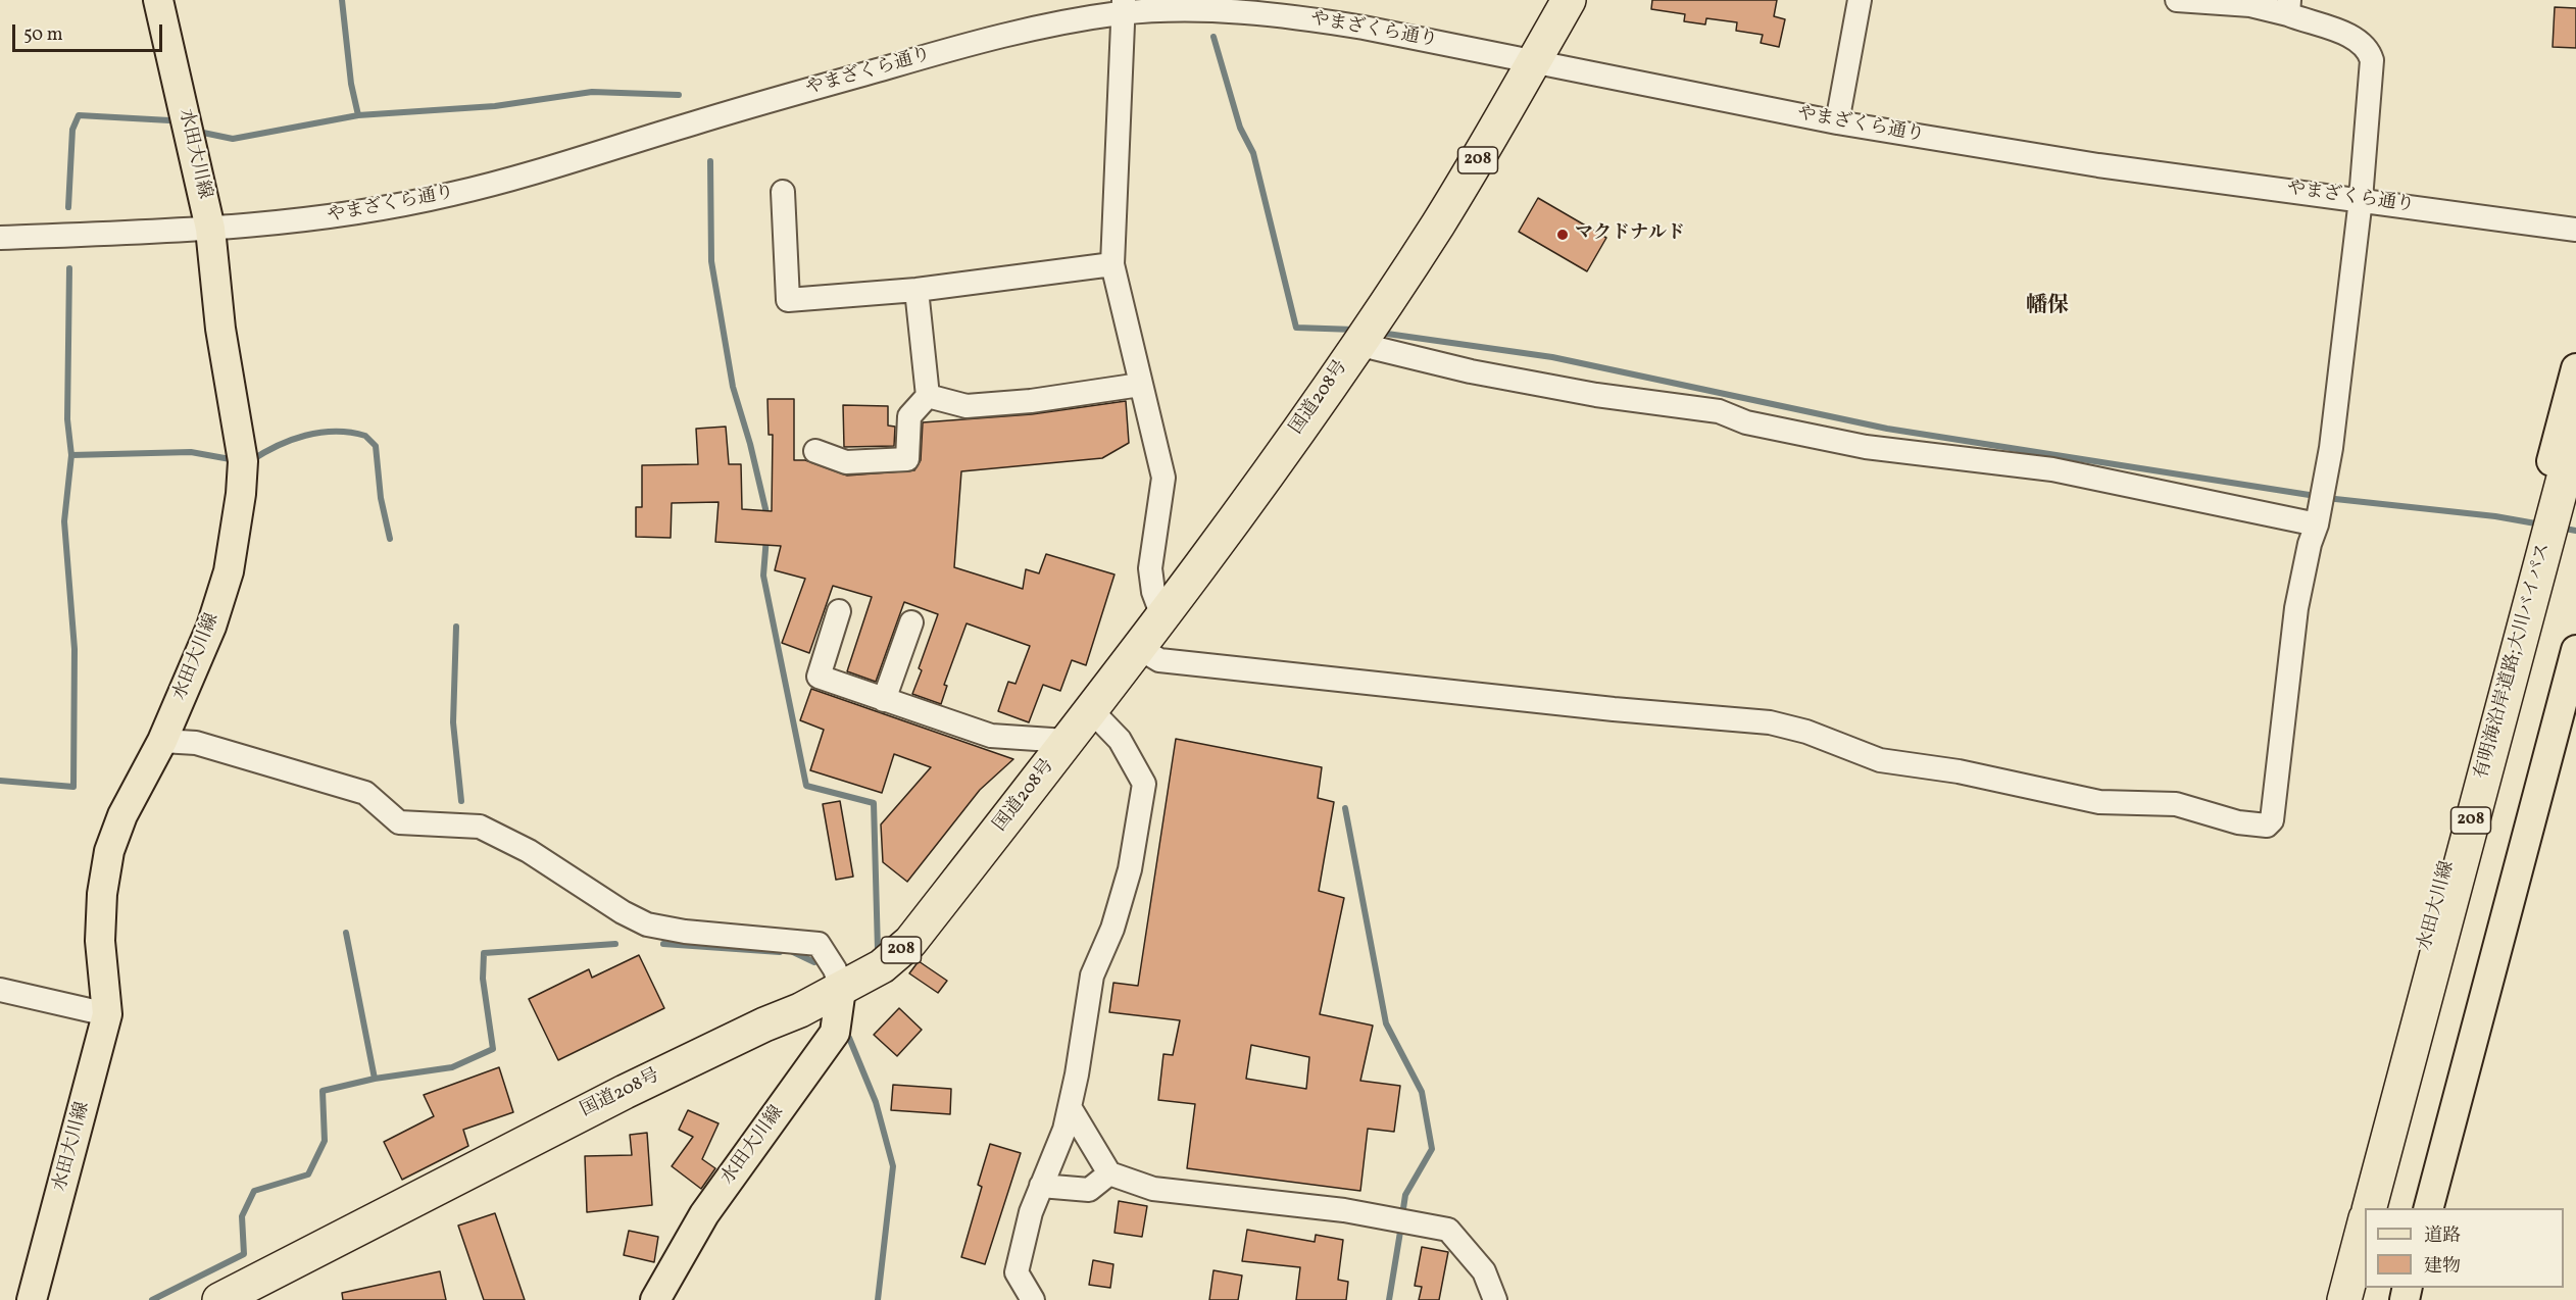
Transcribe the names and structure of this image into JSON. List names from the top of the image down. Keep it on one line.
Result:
{"streets":{"highway":["208","国道208号","有明海沿岸道路;大川バイパス"],"main road":["水田大川線"],"street":["やまざくら通り"]},"crossings":[["やまざくら通り","水田大川線"],["やまざくら通り","国道208号"],["水田大川線","国道208号"],["水田大川線","有明海沿岸道路;大川バイパス"]],"districts":["幡保"],"places":["マクドナルド"],"legend":["道路","建物"],"scale_bar":"50 m"}
